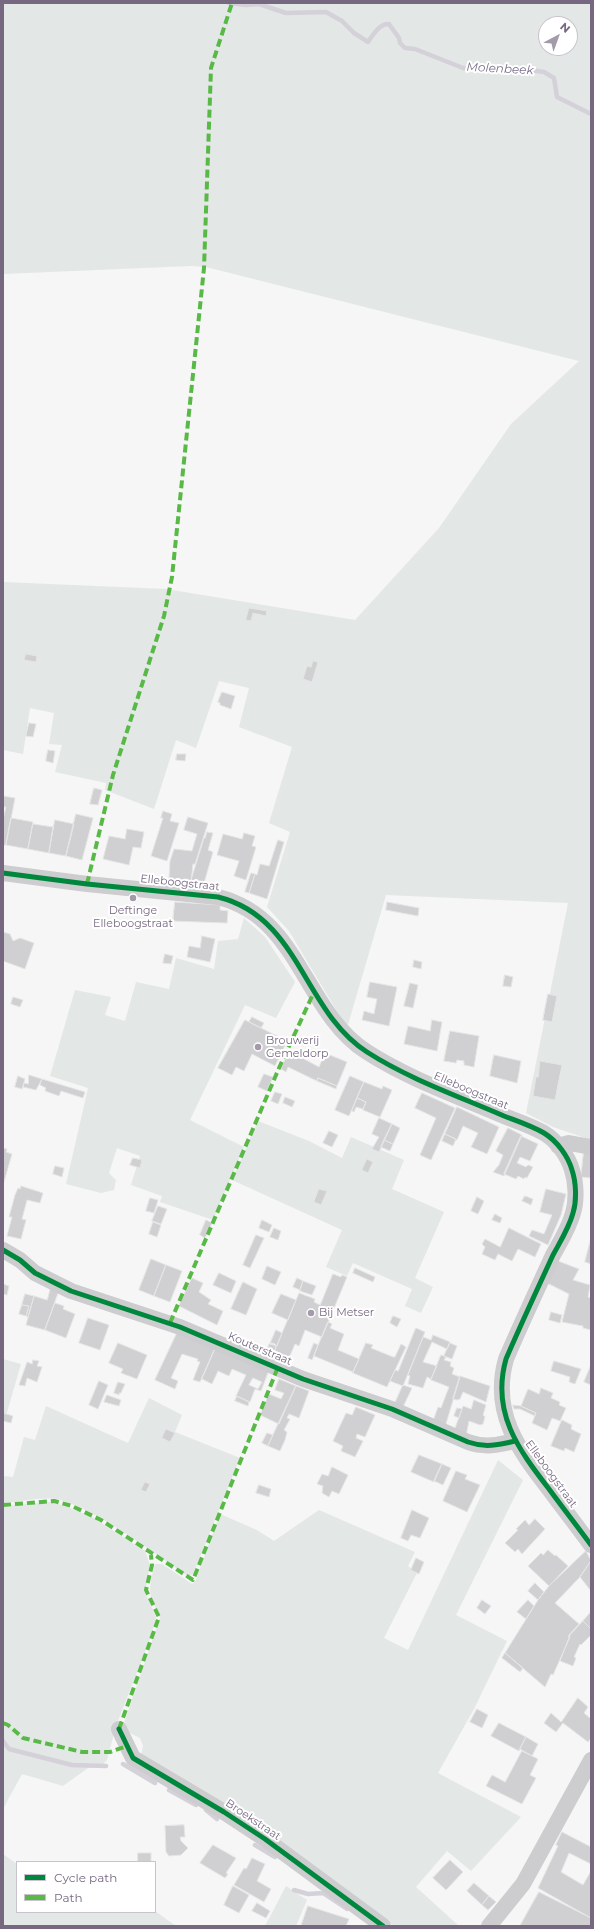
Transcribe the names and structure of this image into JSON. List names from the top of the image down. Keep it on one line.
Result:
{"streets":{"street":["Elleboogstraat","Kouterstraat","Broekstraat"]},"crossings":[["Elleboogstraat","Kouterstraat"]],"water":["Molenbeek"],"places":["Deftinge Elleboogstraat","Brouwerij Gemeldorp","Bij Metser"],"legend":["Cycle path","Path"],"north":"top right"}
